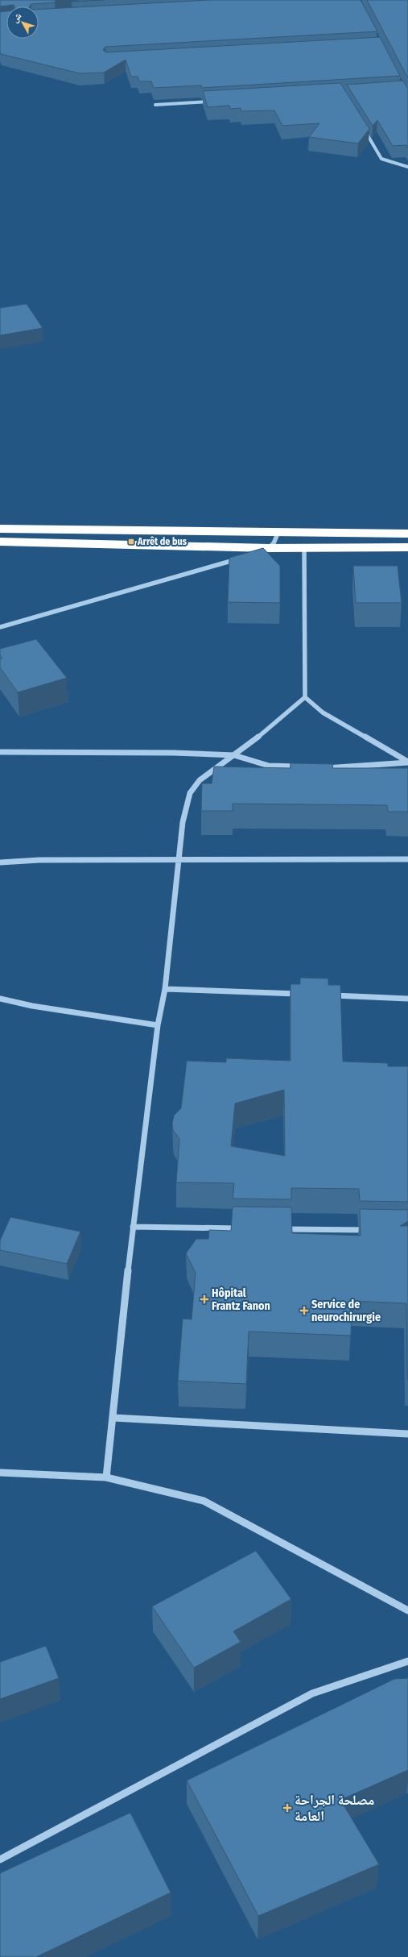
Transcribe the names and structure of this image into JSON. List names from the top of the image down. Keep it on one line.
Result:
{"places":{"transit":["Arrêt de bus"],"health":["Hôpital Frantz Fanon","Service de neurochirurgie","مصلحة الجراحة العامة"]},"north":"top left"}
